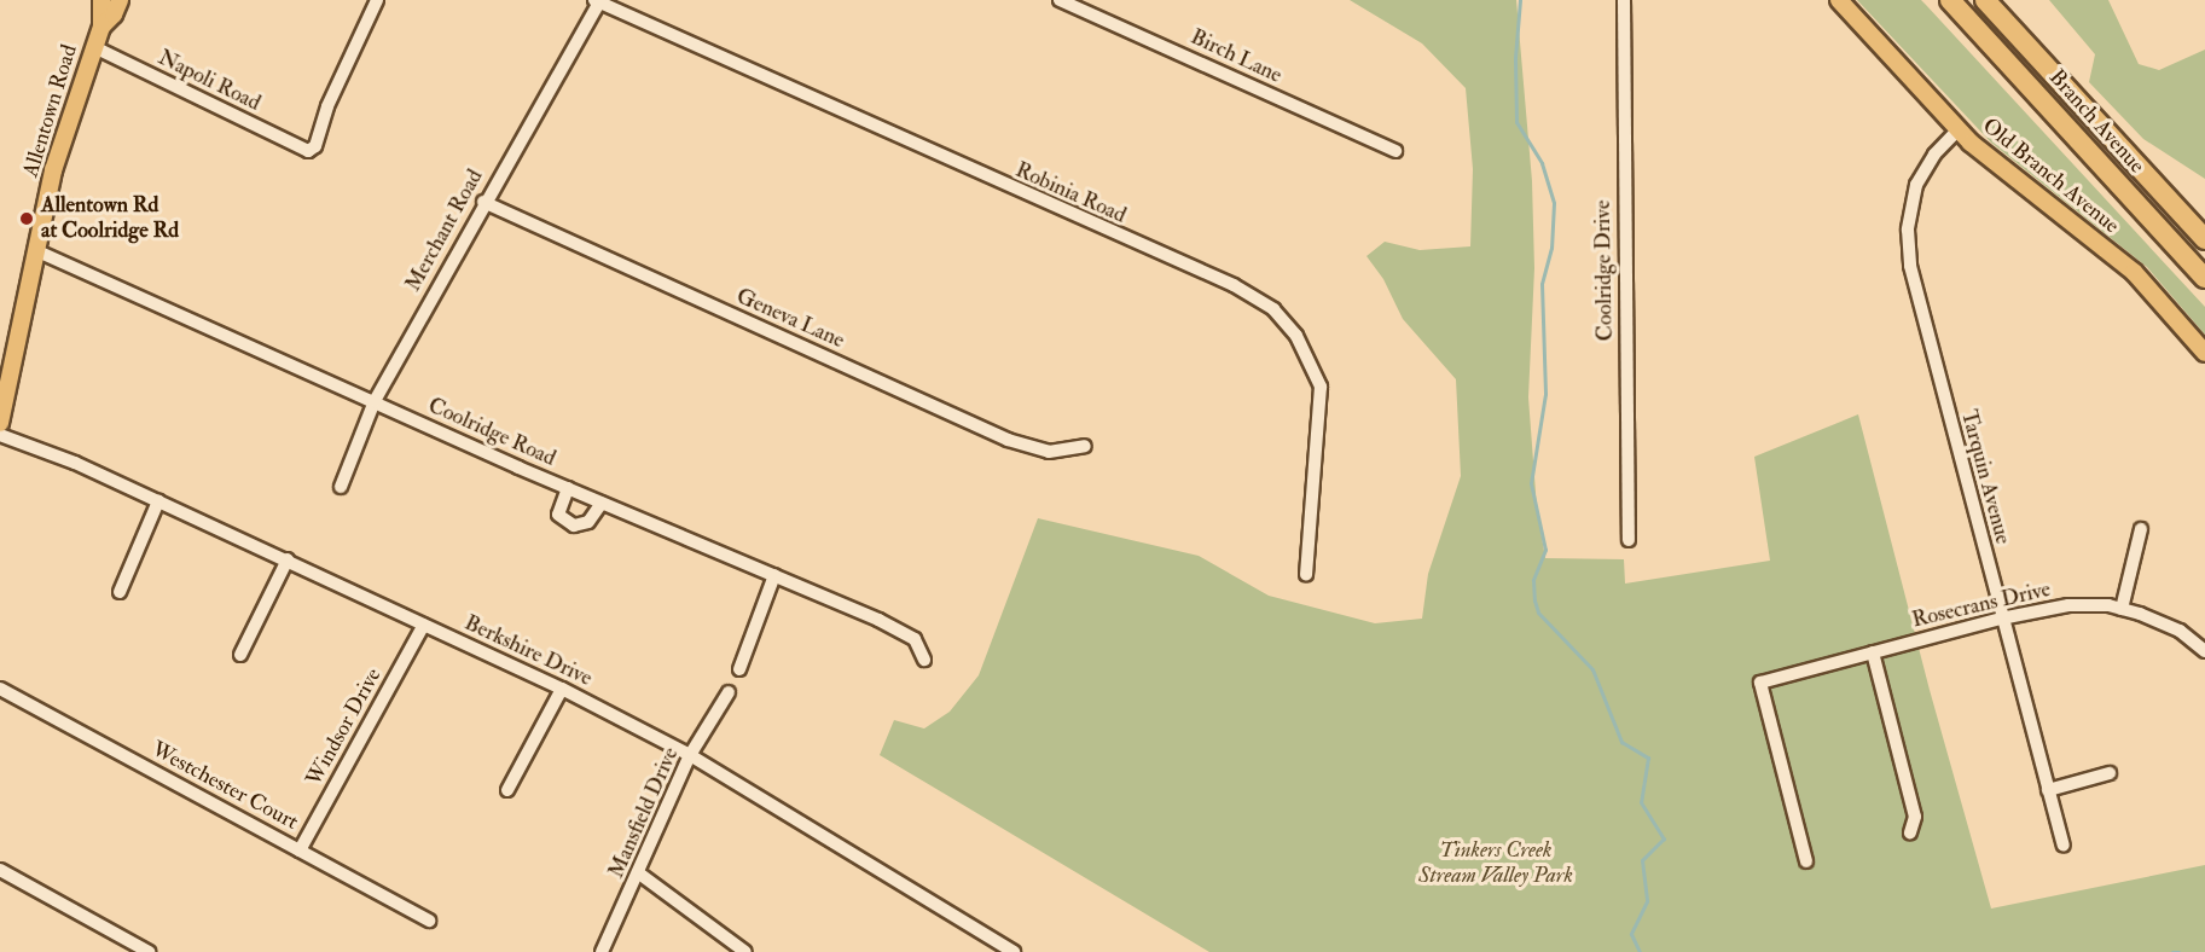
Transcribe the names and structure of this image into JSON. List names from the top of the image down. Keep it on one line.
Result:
{"streets":{"highway":["Branch Avenue"],"main road":["Allentown Road","Old Branch Avenue"],"street":["Birch Lane","Napoli Road","Robinia Road","Merchant Road","Coolridge Drive","Geneva Lane","Coolridge Road","Tarquin Avenue","Rosecrans Drive","Berkshire Drive","Windsor Drive","Westchester Court","Mansfield Drive"]},"crossings":[["Napoli Road","Allentown Road"],["Allentown Road","Coolridge Road"],["Old Branch Avenue","Tarquin Avenue"],["Robinia Road","Merchant Road"],["Merchant Road","Geneva Lane"],["Merchant Road","Coolridge Road"],["Tarquin Avenue","Rosecrans Drive"],["Berkshire Drive","Windsor Drive"],["Berkshire Drive","Mansfield Drive"],["Windsor Drive","Westchester Court"]],"parks":["Tinkers Creek Stream Valley Park"],"places":["Allentown Rd at Coolridge Rd"]}
